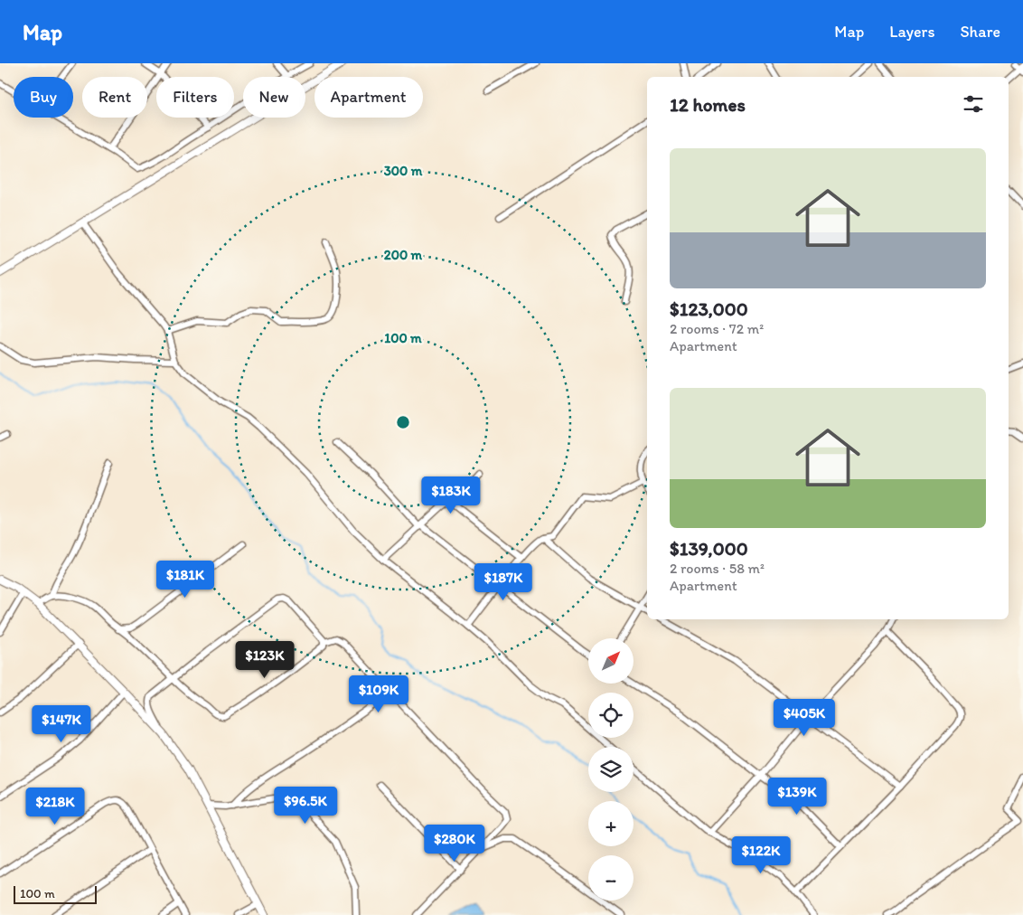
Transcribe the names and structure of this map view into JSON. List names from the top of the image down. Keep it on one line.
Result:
{"scale_bar":"100 m","north":"top right","page":{"header":"Map","nav":["Map","Layers","Share"],"chip":["Buy","Rent","Filters","New","Apartment"],"heading":"12 homes","list":[{"name":"$123,000","note":"2 rooms · 72 m² · Apartment"},{"name":"$139,000","note":"2 rooms · 58 m² · Apartment"}],"price":["$183K","$181K","$187K","$123K","$109K","$405K","$147K","$139K","$96.5K","$218K","$280K","$122K"],"map_buttons":["+","−"],"scale":"100 m"},"rings":["300 m","200 m","100 m"]}
